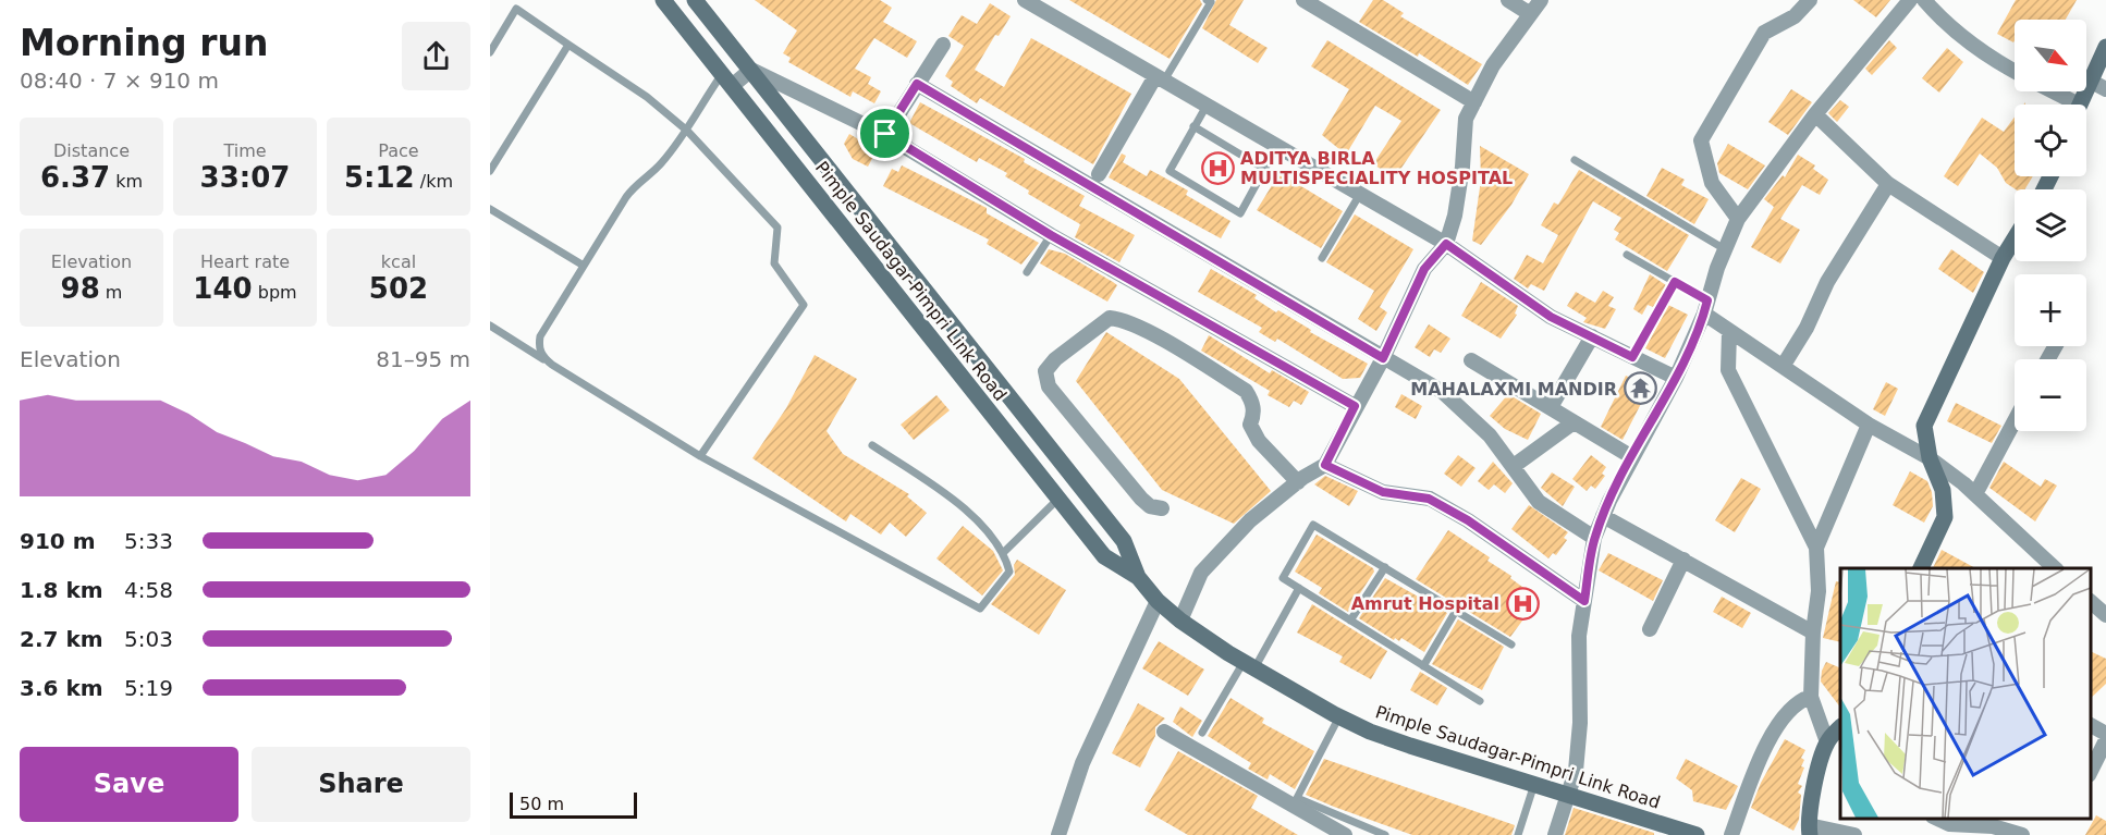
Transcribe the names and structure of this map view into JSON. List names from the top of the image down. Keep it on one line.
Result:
{"streets":{"street":["Pimple Saudagar-Pimpri Link Road"]},"places":{"hospital":["ADITYA BIRLA MULTISPECIALITY HOSPITAL","Amrut Hospital"],"temple":["MAHALAXMI MANDIR"]},"scale_bar":"50 m","north":"bottom right","page":{"heading":["Morning run","08:40 · 7 × 910 m"],"map_buttons":["+","−"],"stats":[["Distance","6.37 km"],["Time","33:07"],["Pace","5:12 /km"],["Elevation","98 m"],["Heart rate","140 bpm"],["kcal","502"]],"chart":["Elevation","81–95 m"],"list":[{"name":"910 m","note":"5:33"},{"name":"1.8 km","note":"4:58"},{"name":"2.7 km","note":"5:03"},{"name":"3.6 km","note":"5:19"}],"buttons":["Save","Share"],"scale":"50 m"}}
